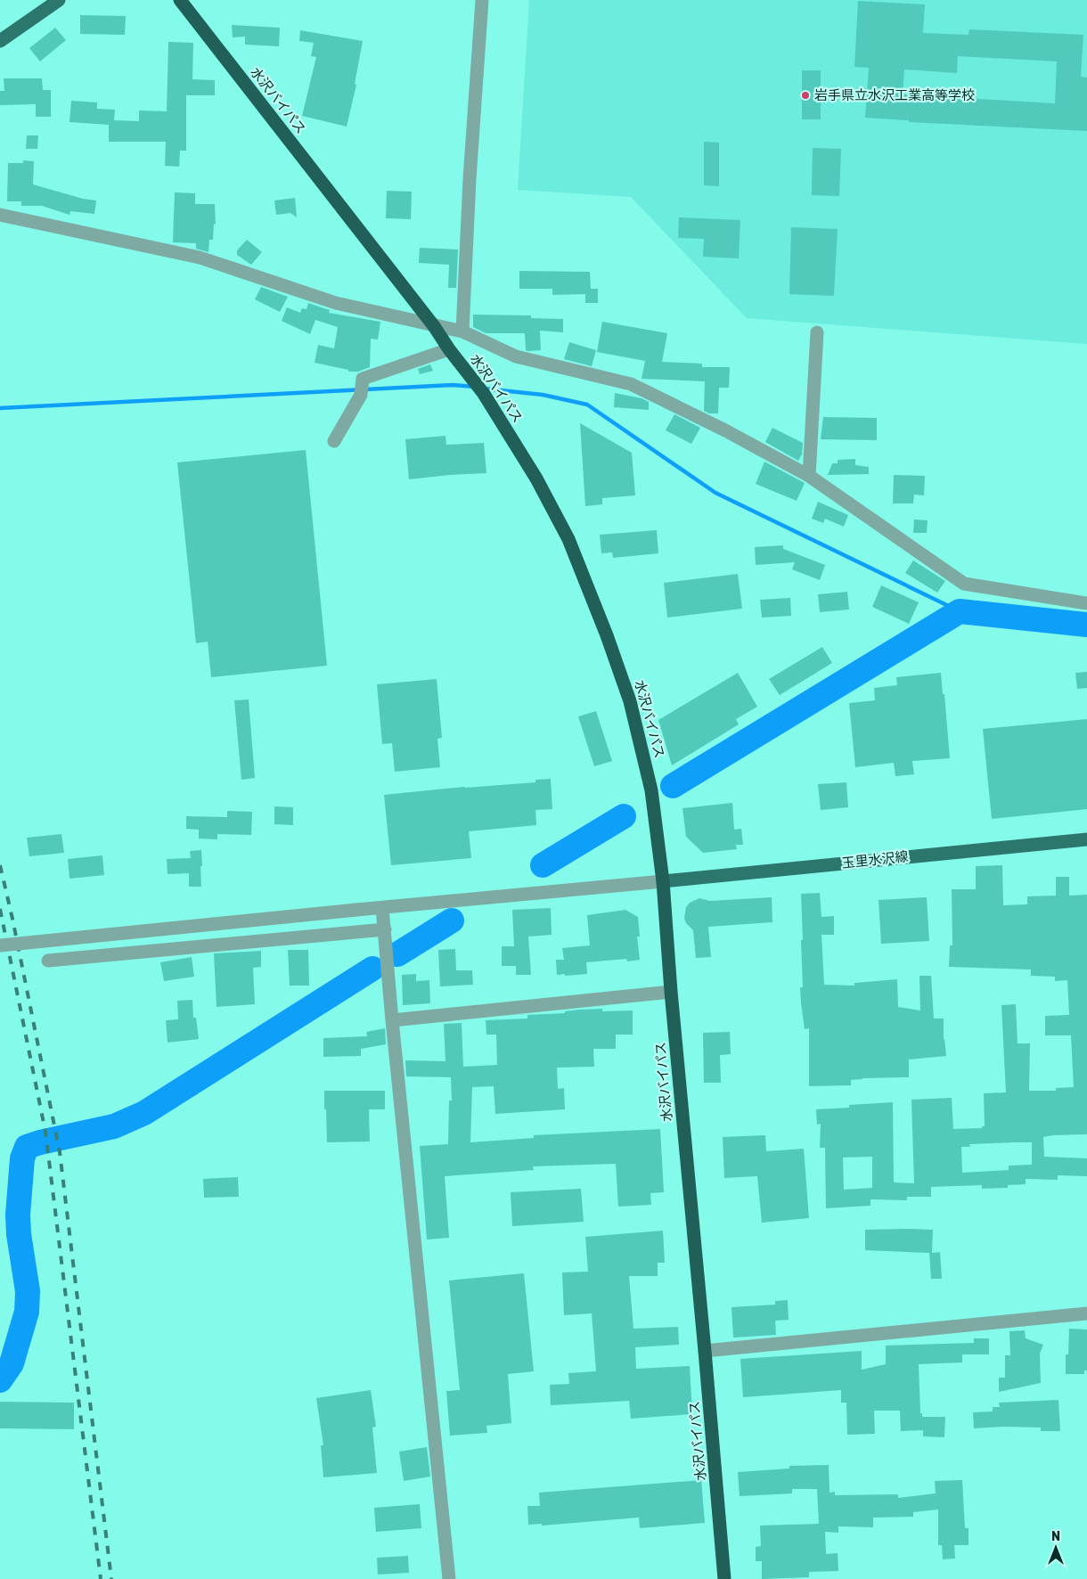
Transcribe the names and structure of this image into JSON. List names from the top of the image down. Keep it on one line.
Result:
{"streets":{"highway":["水沢バイパス"],"main road":["玉里水沢線"]},"crossings":[["水沢バイパス","玉里水沢線"]],"places":["岩手県立水沢工業高等学校"],"north":"top"}
